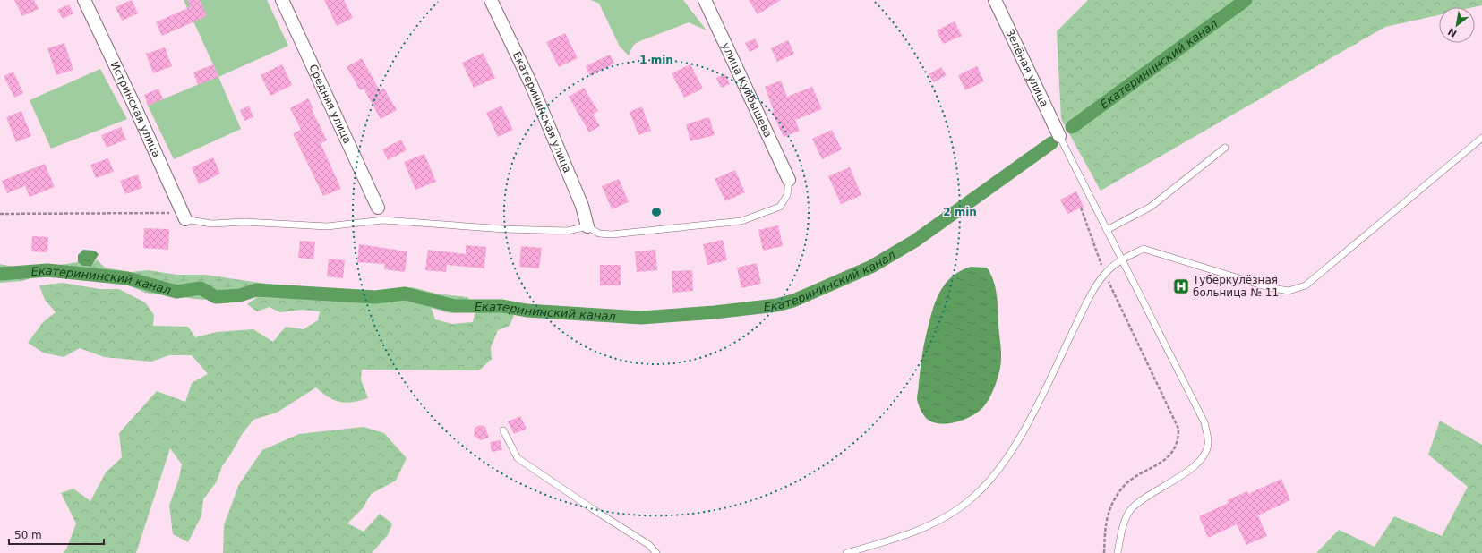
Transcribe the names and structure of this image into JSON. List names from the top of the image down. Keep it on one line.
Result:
{"streets":{"street":["Зелёная улица","улица Куйбышева","Средняя улица","Истринская улица","Екатерининская улица"]},"water":["Екатерининский канал"],"places":{"hospital":["Туберкулёзная больница № 11"]},"scale_bar":"50 m","north":"bottom left","rings":["1 min","2 min"]}
